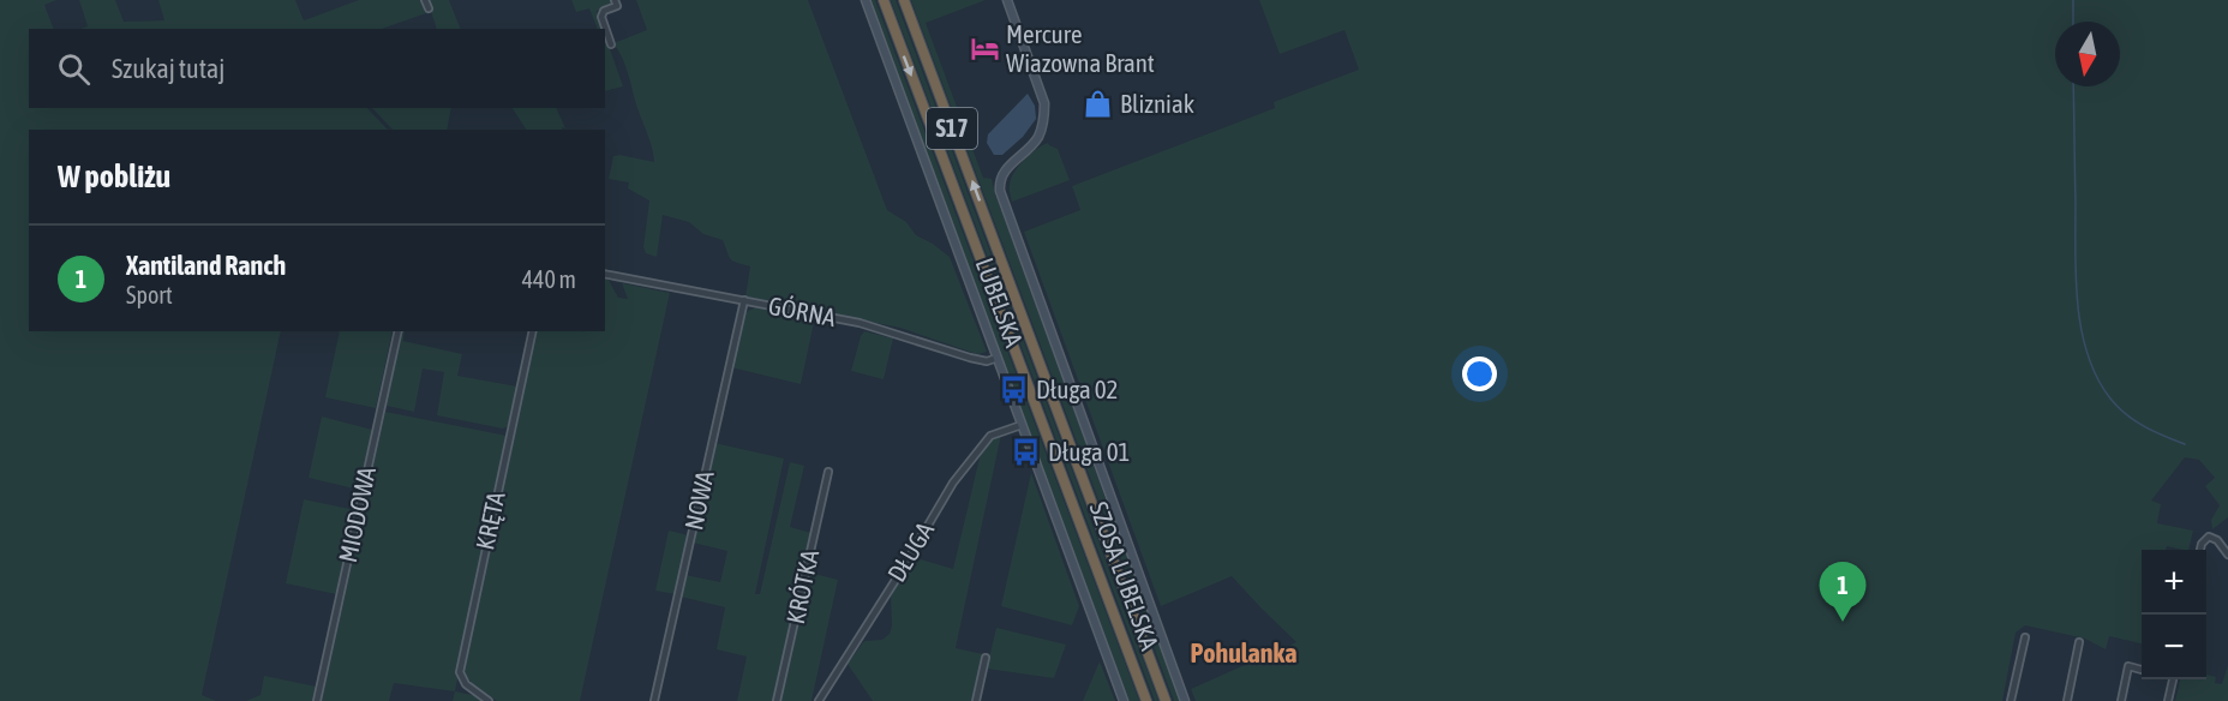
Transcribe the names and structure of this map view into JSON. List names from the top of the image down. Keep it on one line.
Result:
{"streets":{"highway":["S17","SZOSA LUBELSKA"],"street":["LUBELSKA","GÓRNA","NOWA","MIODOWA","KRĘTA","DŁUGA","KRÓTKA"]},"crossings":[["LUBELSKA","GÓRNA"],["LUBELSKA","DŁUGA"],["GÓRNA","NOWA"]],"districts":["Pohulanka"],"places":{"hotel":["Mercure Wiazowna Brant"],"shop":["Blizniak"],"bus stop":["Długa 02","Długa 01"]},"north":"bottom","page":{"search":"Szukaj tutaj","heading":"W pobliżu","list":[{"mark":"1","name":"Xantiland Ranch","note":"Sport","value":"440 m"}],"map_buttons":["+","−"],"pins":"1"}}
